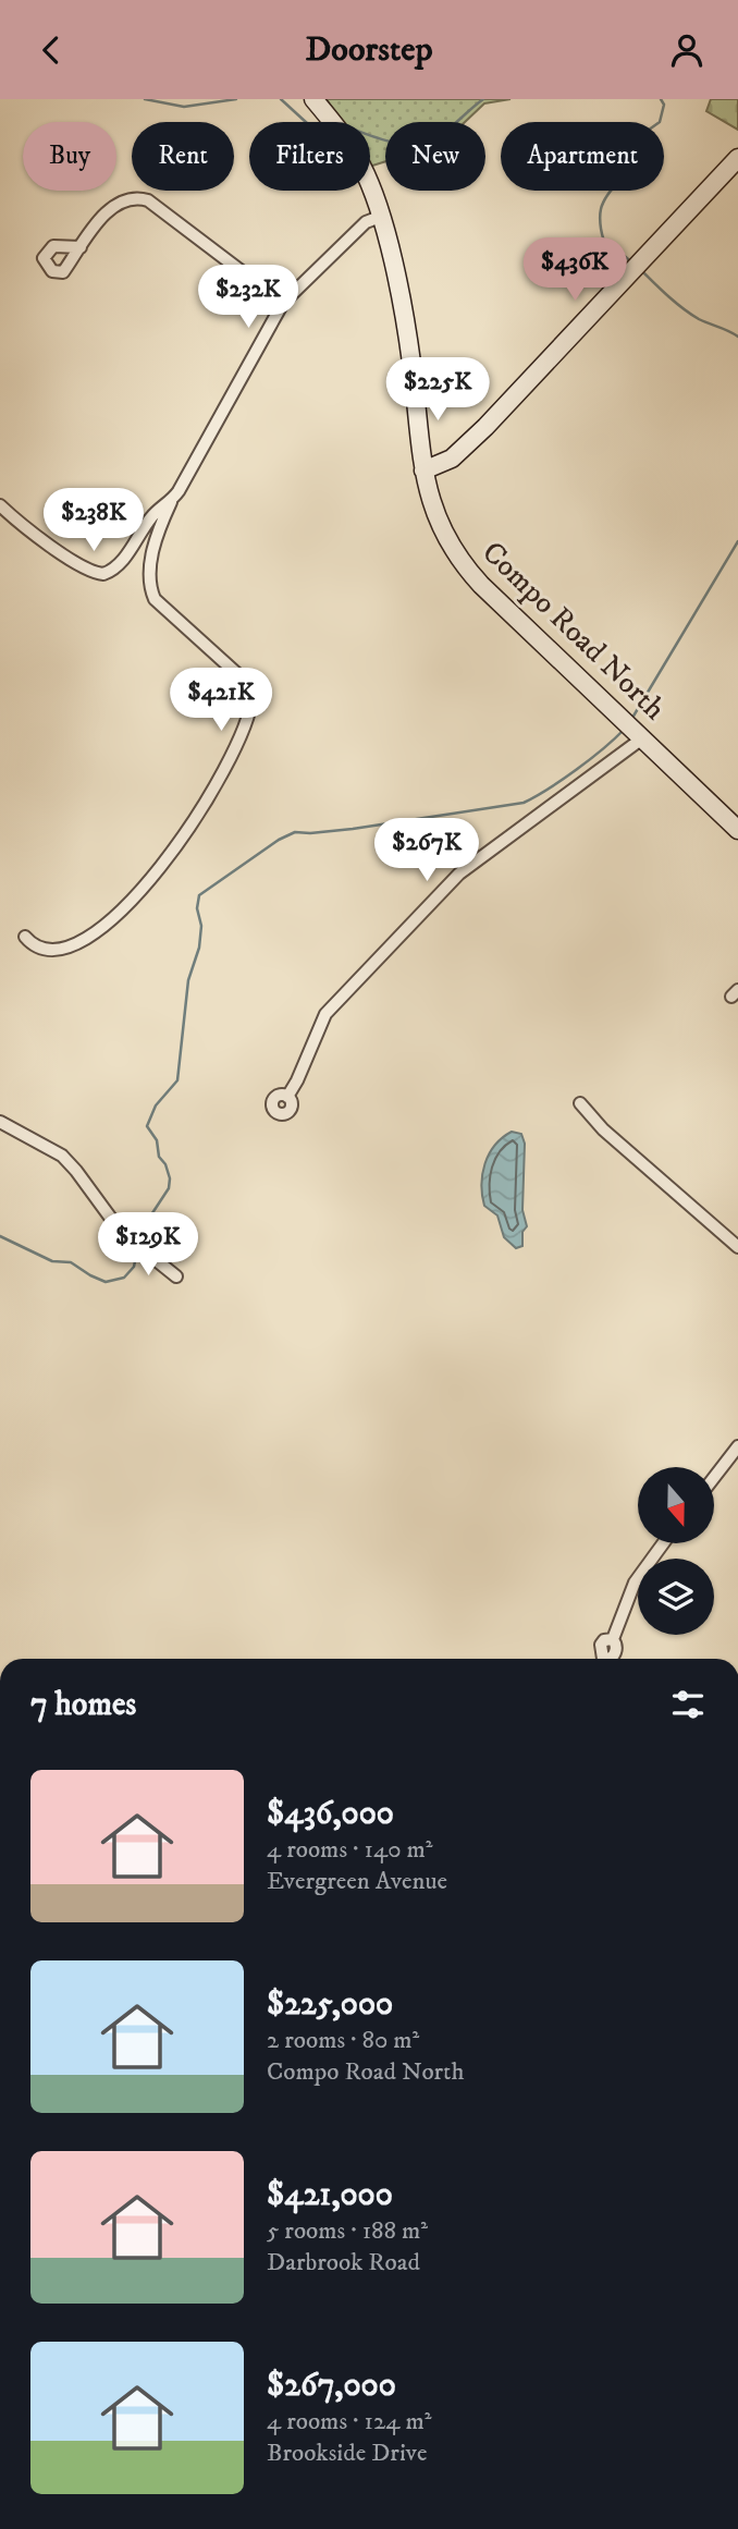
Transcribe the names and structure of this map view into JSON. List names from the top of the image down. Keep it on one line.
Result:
{"streets":{"main road":["Compo Road North"]},"north":"bottom","page":{"header":"Doorstep","chip":["Buy","Rent","Filters","New","Apartment"],"price":["$436K","$232K","$225K","$238K","$421K","$267K","$129K"],"heading":"7 homes","list":[{"name":"$436,000","note":"4 rooms · 140 m² · Evergreen Avenue"},{"name":"$225,000","note":"2 rooms · 80 m² · Compo Road North"},{"name":"$421,000","note":"5 rooms · 188 m² · Darbrook Road"},{"name":"$267,000","note":"4 rooms · 124 m² · Brookside Drive"}]}}
